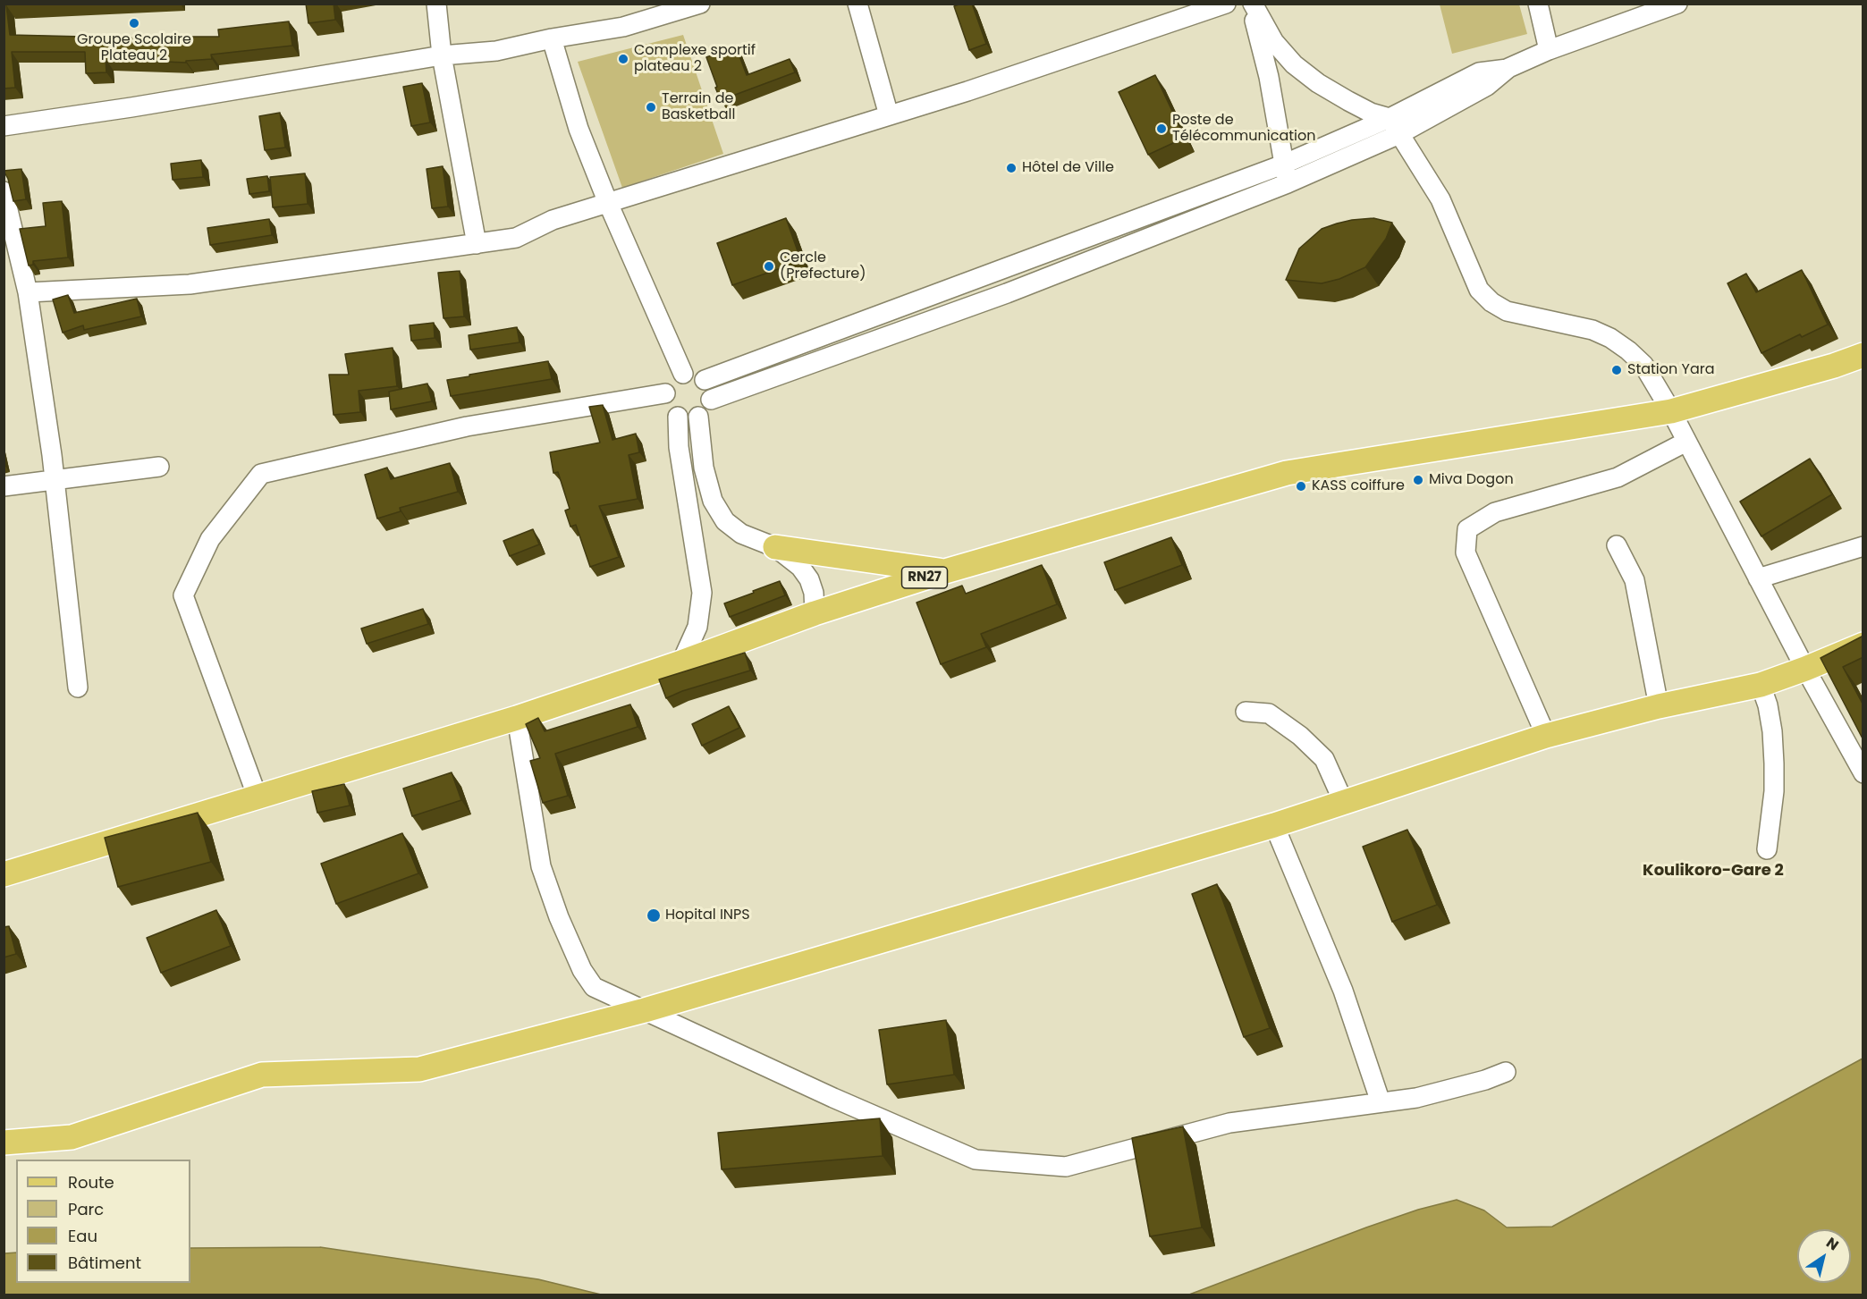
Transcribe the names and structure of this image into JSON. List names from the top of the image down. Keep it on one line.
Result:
{"streets":{"main road":["RN27"]},"districts":["Koulikoro-Gare 2"],"places":["Groupe Scolaire Plateau 2","Complexe sportif plateau 2","Terrain de Basketball","Poste de Télécommunication","Hôtel de Ville","Cercle (Prefecture)","Station Yara","Miva Dogon","KASS coiffure","Hopital INPS"],"legend":["Route","Parc","Eau","Bâtiment"],"north":"top right"}
